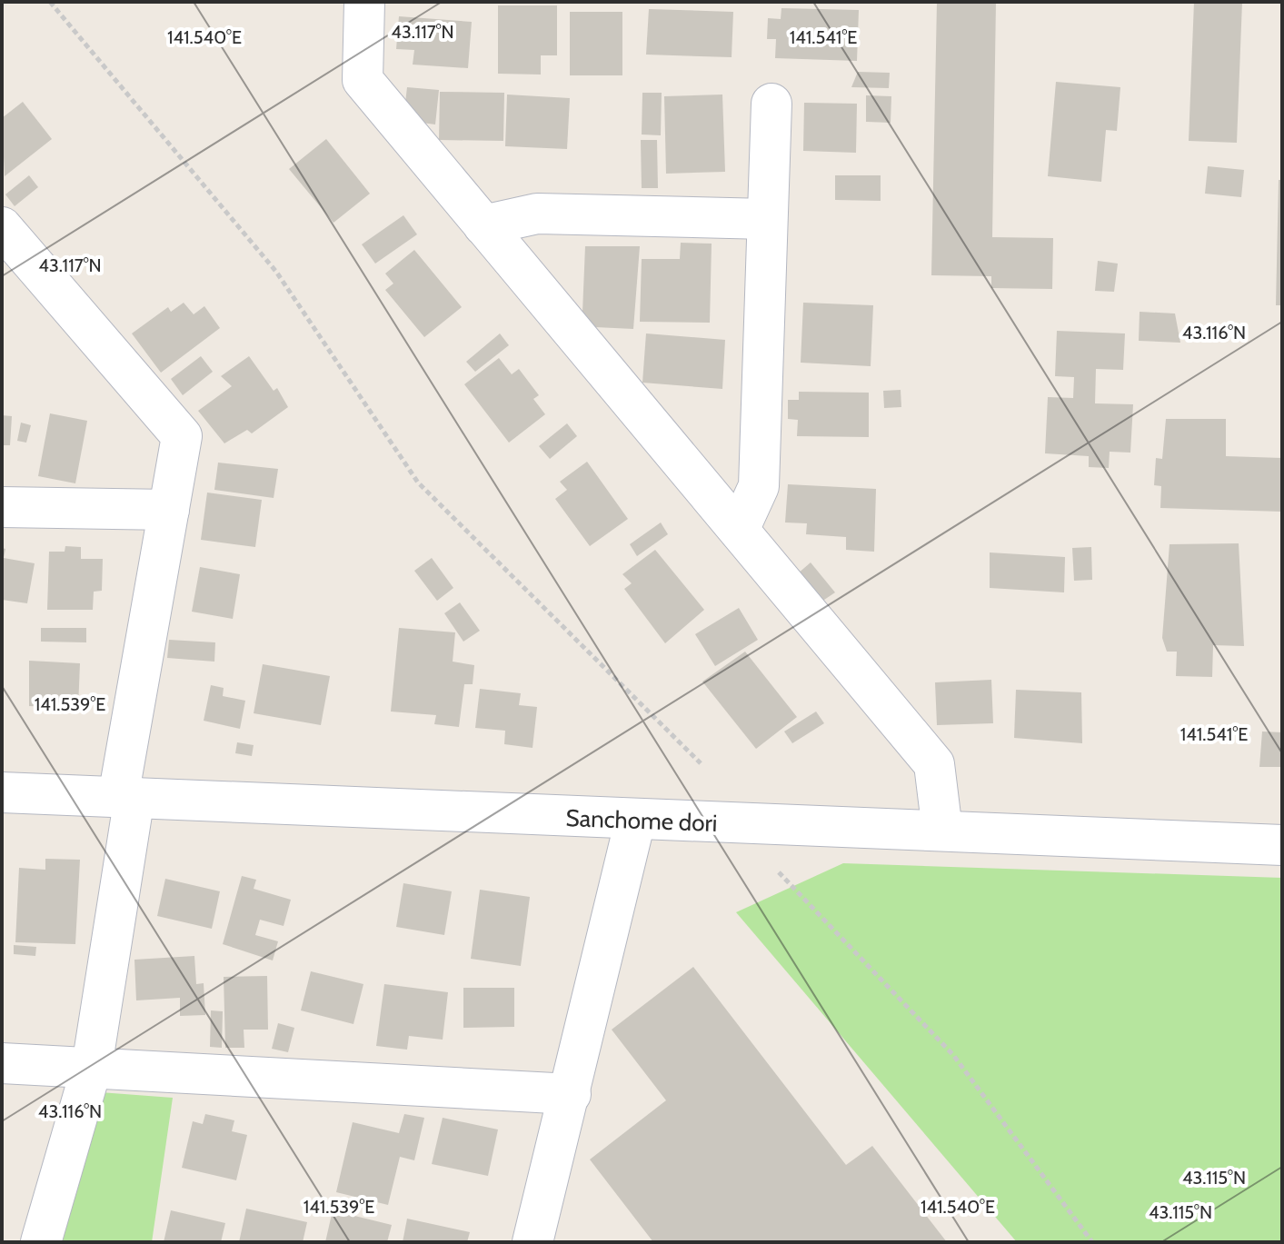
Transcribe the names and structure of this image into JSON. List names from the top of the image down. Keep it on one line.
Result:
{"streets":{"street":["Sanchome dori"]},"coordinates":["43.117°N","141.541°E","141.540°E","43.116°N","141.539°E","43.115°N"]}
